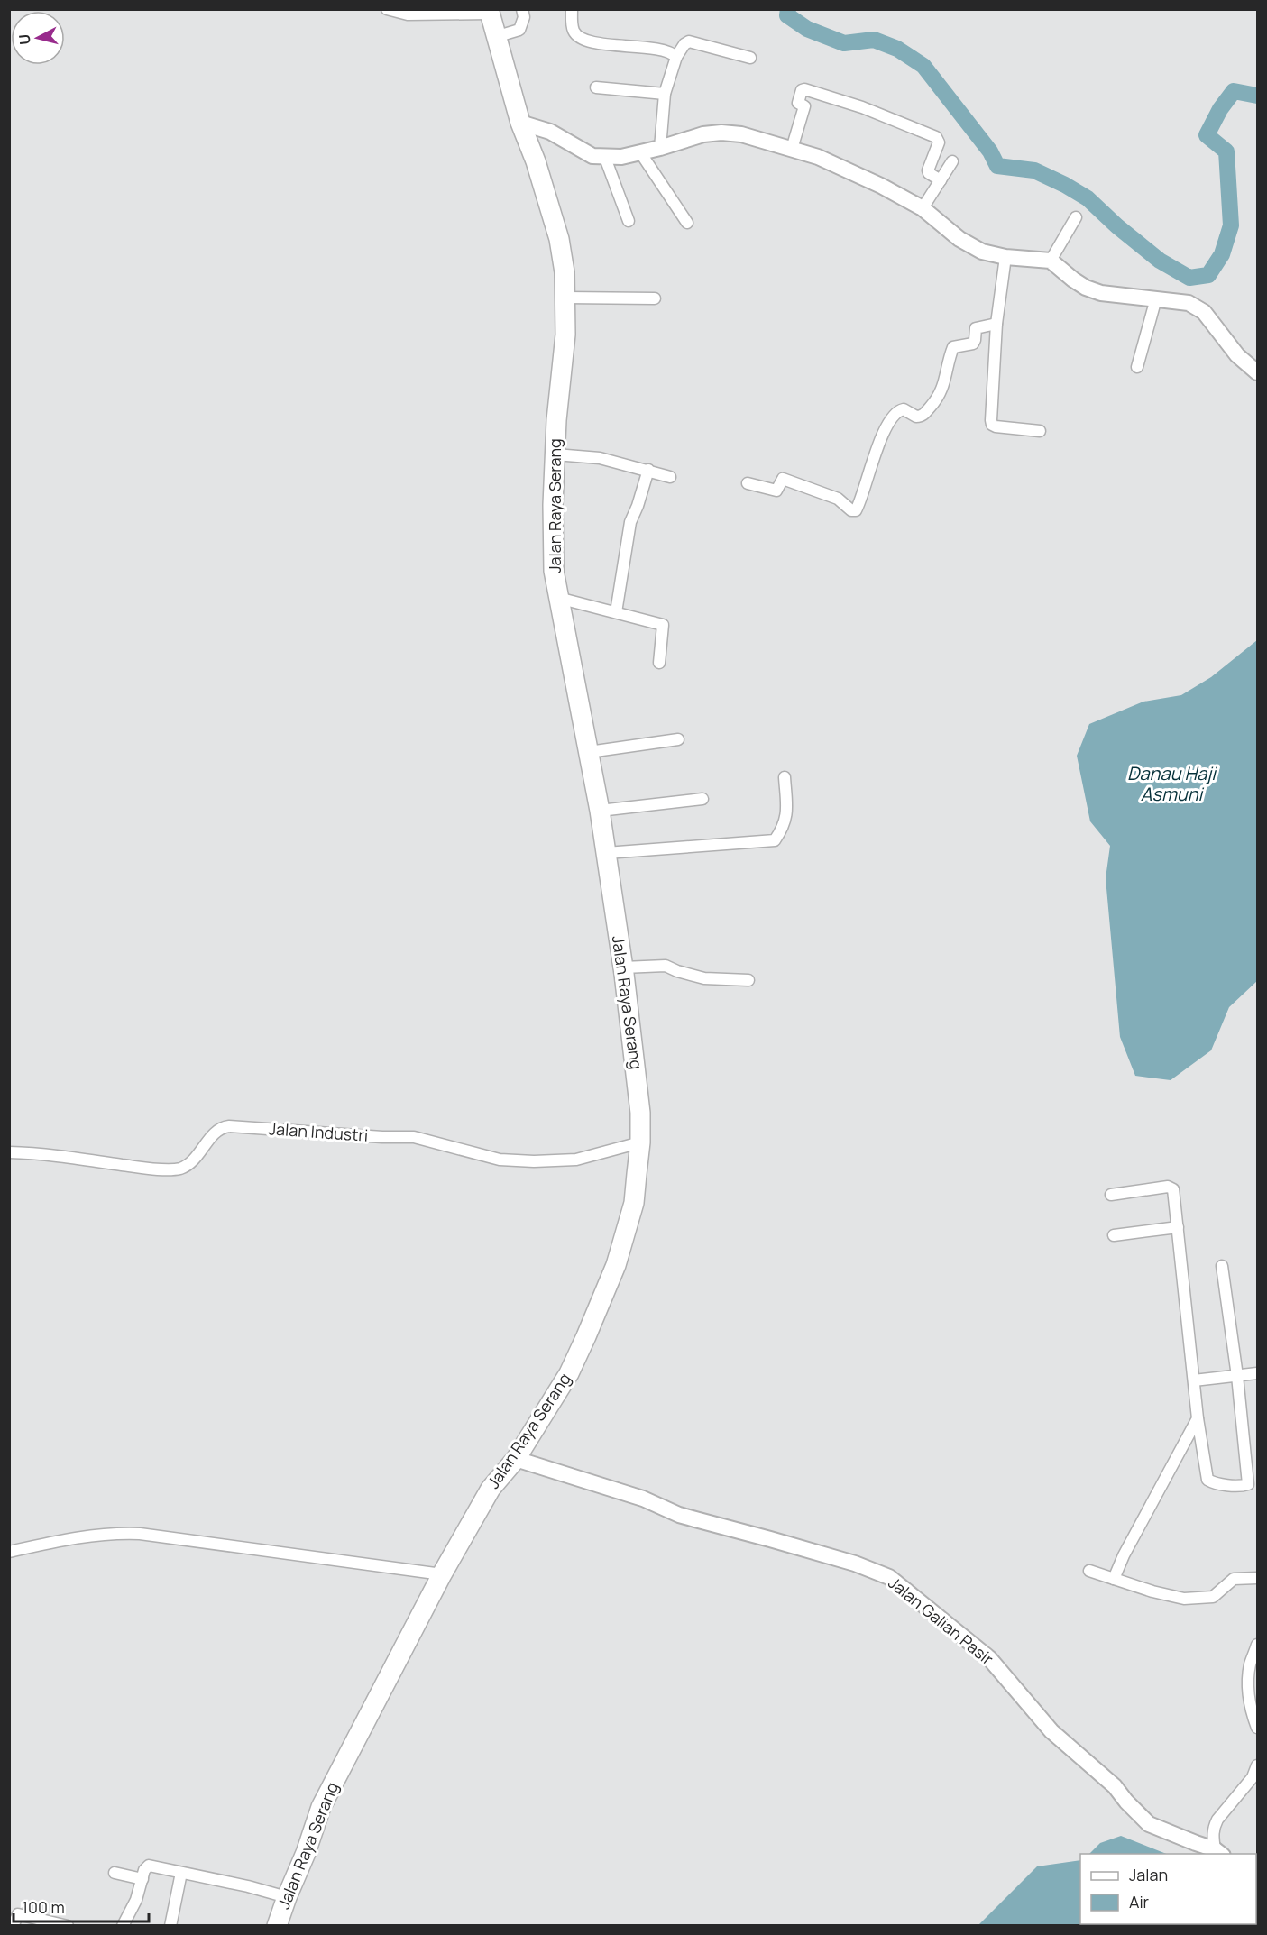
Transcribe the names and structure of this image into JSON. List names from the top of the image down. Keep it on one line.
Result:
{"streets":{"highway":["Jalan Raya Serang"],"street":["Jalan Industri","Jalan Galian Pasir"]},"crossings":[["Jalan Raya Serang","Jalan Industri"],["Jalan Raya Serang","Jalan Galian Pasir"]],"water":["Danau Haji Asmuni"],"legend":["Jalan","Air"],"scale_bar":"100 m","north":"left"}
